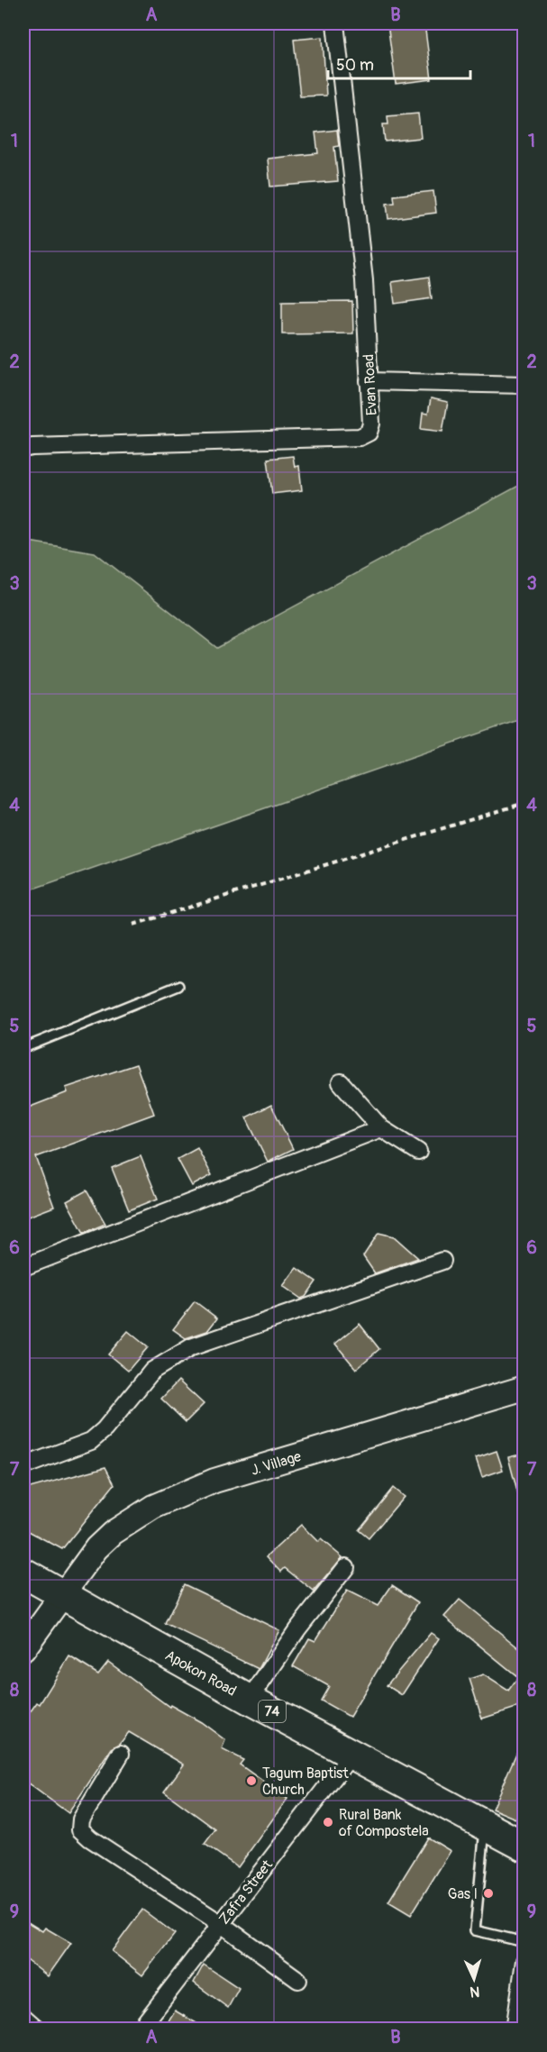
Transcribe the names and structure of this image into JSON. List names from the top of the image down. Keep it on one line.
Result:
{"streets":{"highway":["Apokon Road","74"],"street":["Evan Road","J. Village","Zafra Street"]},"crossings":[["J. Village","Apokon Road"],["Apokon Road","Zafra Street"]],"places":["Tagum Baptist Church","Rural Bank of Compostela","Gas I"],"scale_bar":"50 m","north":"bottom","grid":{"columns":["A","B"],"rows":["1","2","3","4","5","6","7","8","9"]}}
